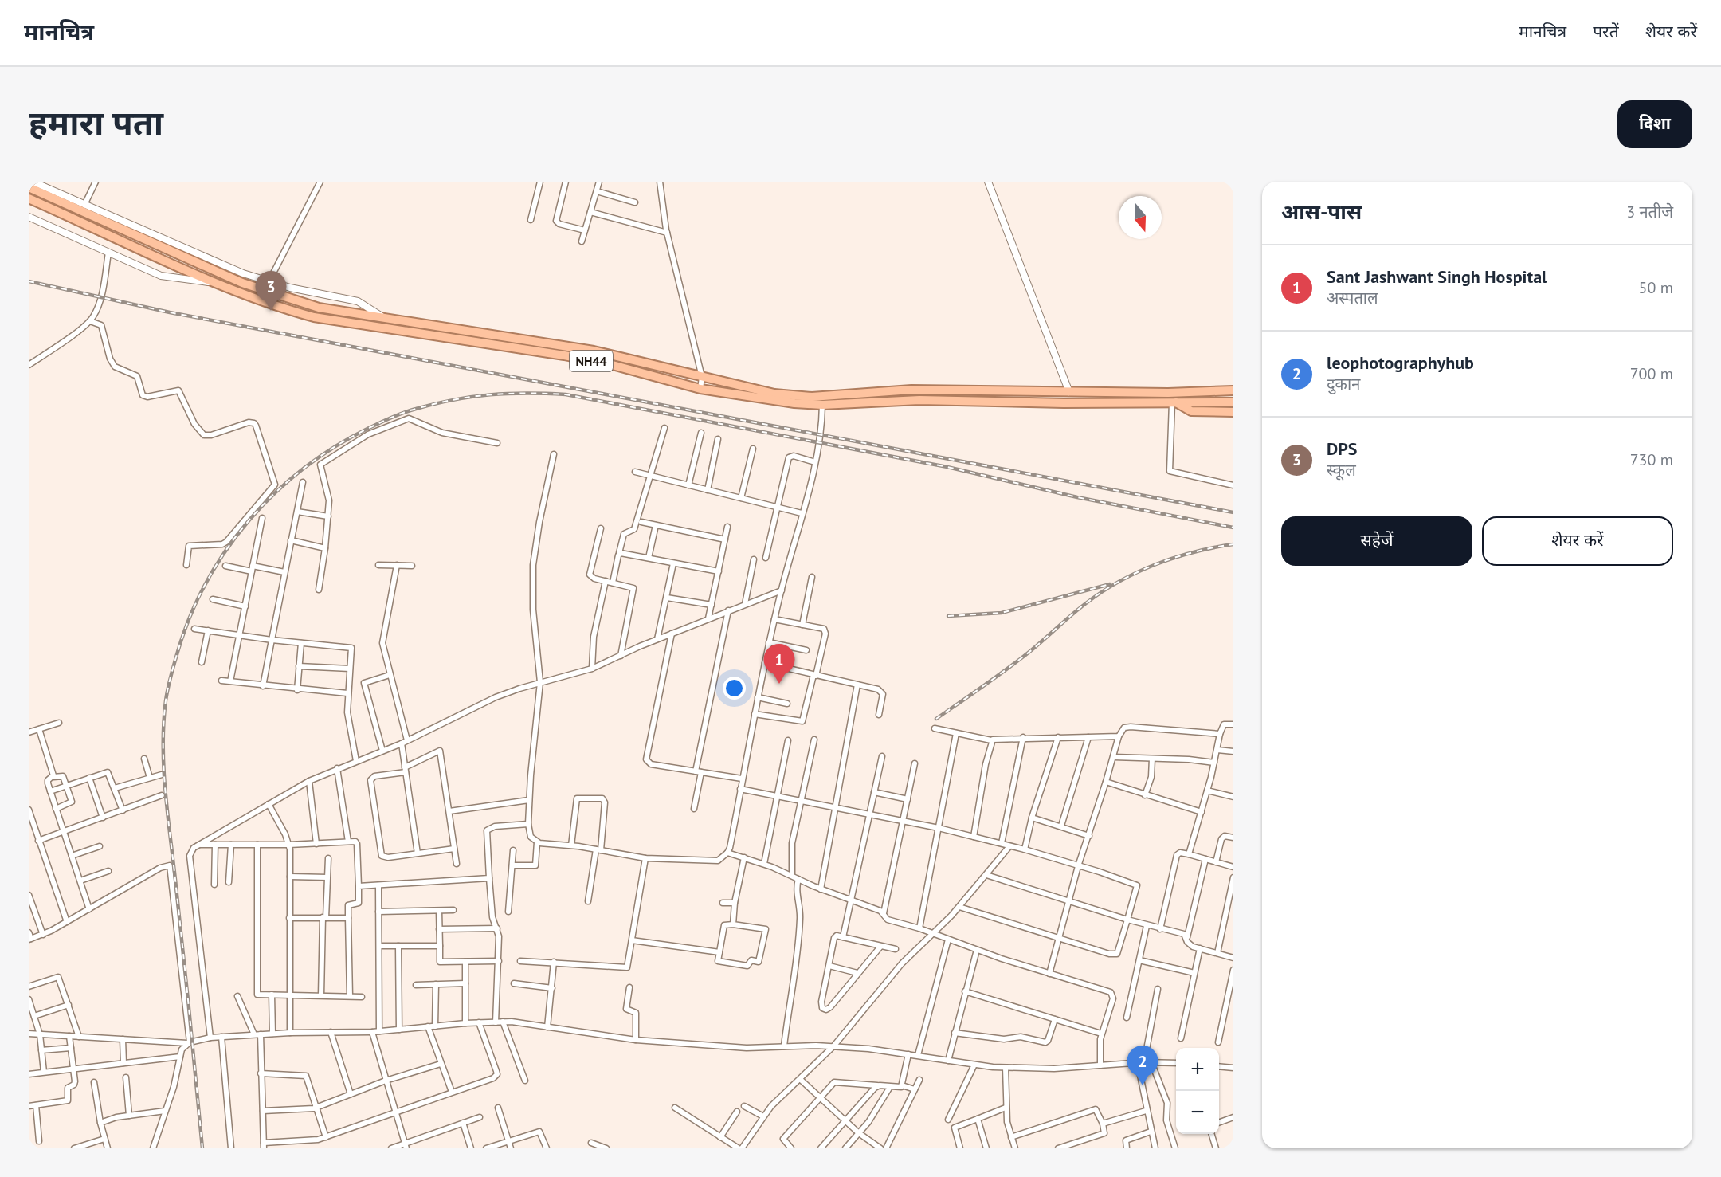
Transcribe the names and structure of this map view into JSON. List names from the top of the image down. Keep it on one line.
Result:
{"streets":{"highway":["NH44"]},"north":"bottom","page":{"header":"मानचित्र","nav":["मानचित्र","परतें","शेयर करें"],"title":"हमारा पता","buttons":["दिशा",["सहेजें","शेयर करें"]],"heading":["आस-पास","3 नतीजे"],"list":[{"mark":"1","name":"Sant Jashwant Singh Hospital","note":"अस्पताल","value":"50 m"},{"mark":"2","name":"leophotographyhub","note":"दुकान","value":"700 m"},{"mark":"3","name":"DPS","note":"स्कूल","value":"730 m"}],"pins":["3","1","2"],"map_buttons":["+","−"]}}
